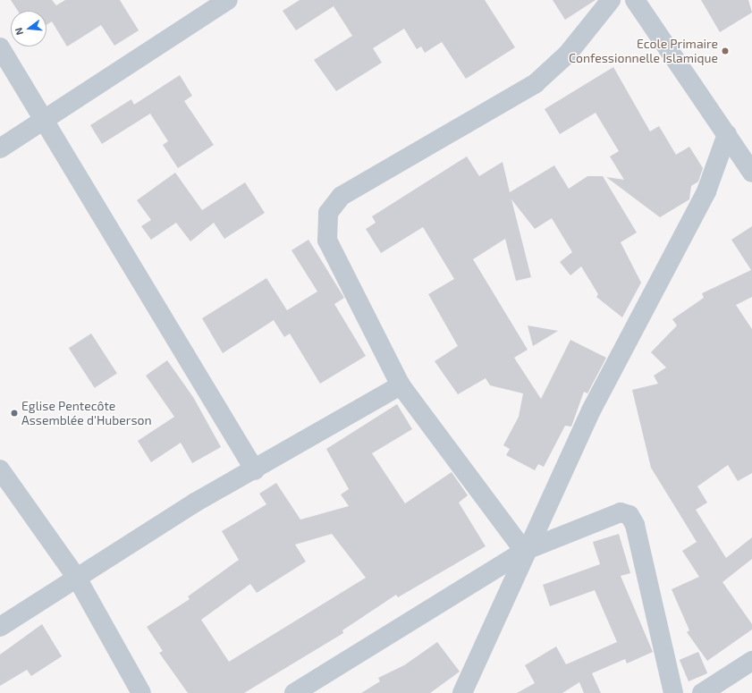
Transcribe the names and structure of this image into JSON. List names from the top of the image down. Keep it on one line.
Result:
{"places":["Ecole Primaire Confessionnelle Islamique","Eglise Pentecôte Assemblée d'Huberson"],"north":"left"}
